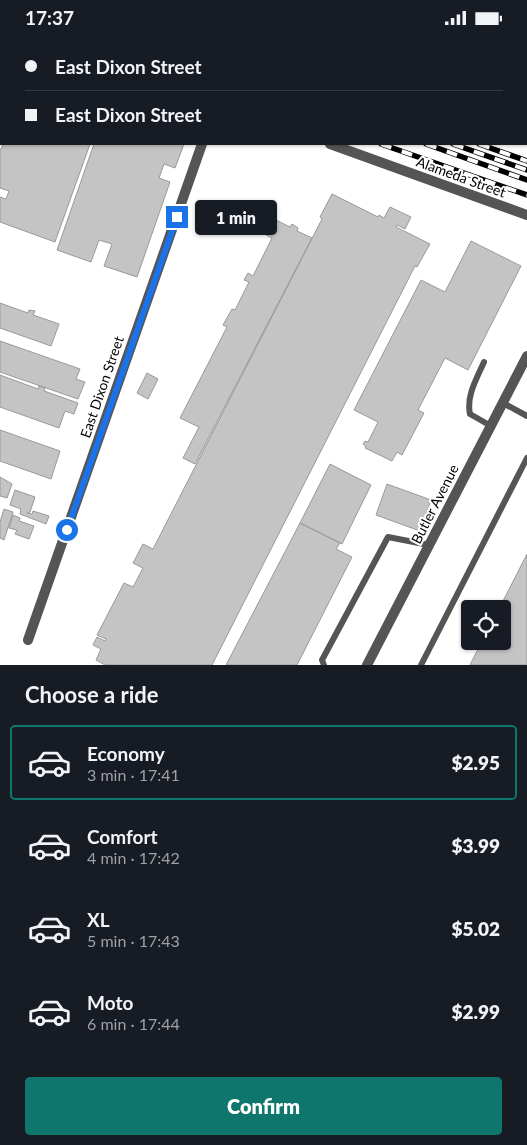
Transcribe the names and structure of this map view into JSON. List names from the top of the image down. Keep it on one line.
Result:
{"streets":{"street":["Alameda Street","East Dixon Street","Butler Avenue"]},"page":{"status":"17:37","banner":["East Dixon Street","East Dixon Street"],"bubble":"1 min","heading":"Choose a ride","list":[{"name":"Economy","note":"3 min · 17:41","value":"$2.95"},{"name":"Comfort","note":"4 min · 17:42","value":"$3.99"},{"name":"XL","note":"5 min · 17:43","value":"$5.02"},{"name":"Moto","note":"6 min · 17:44","value":"$2.99"}],"buttons":"Confirm"}}
